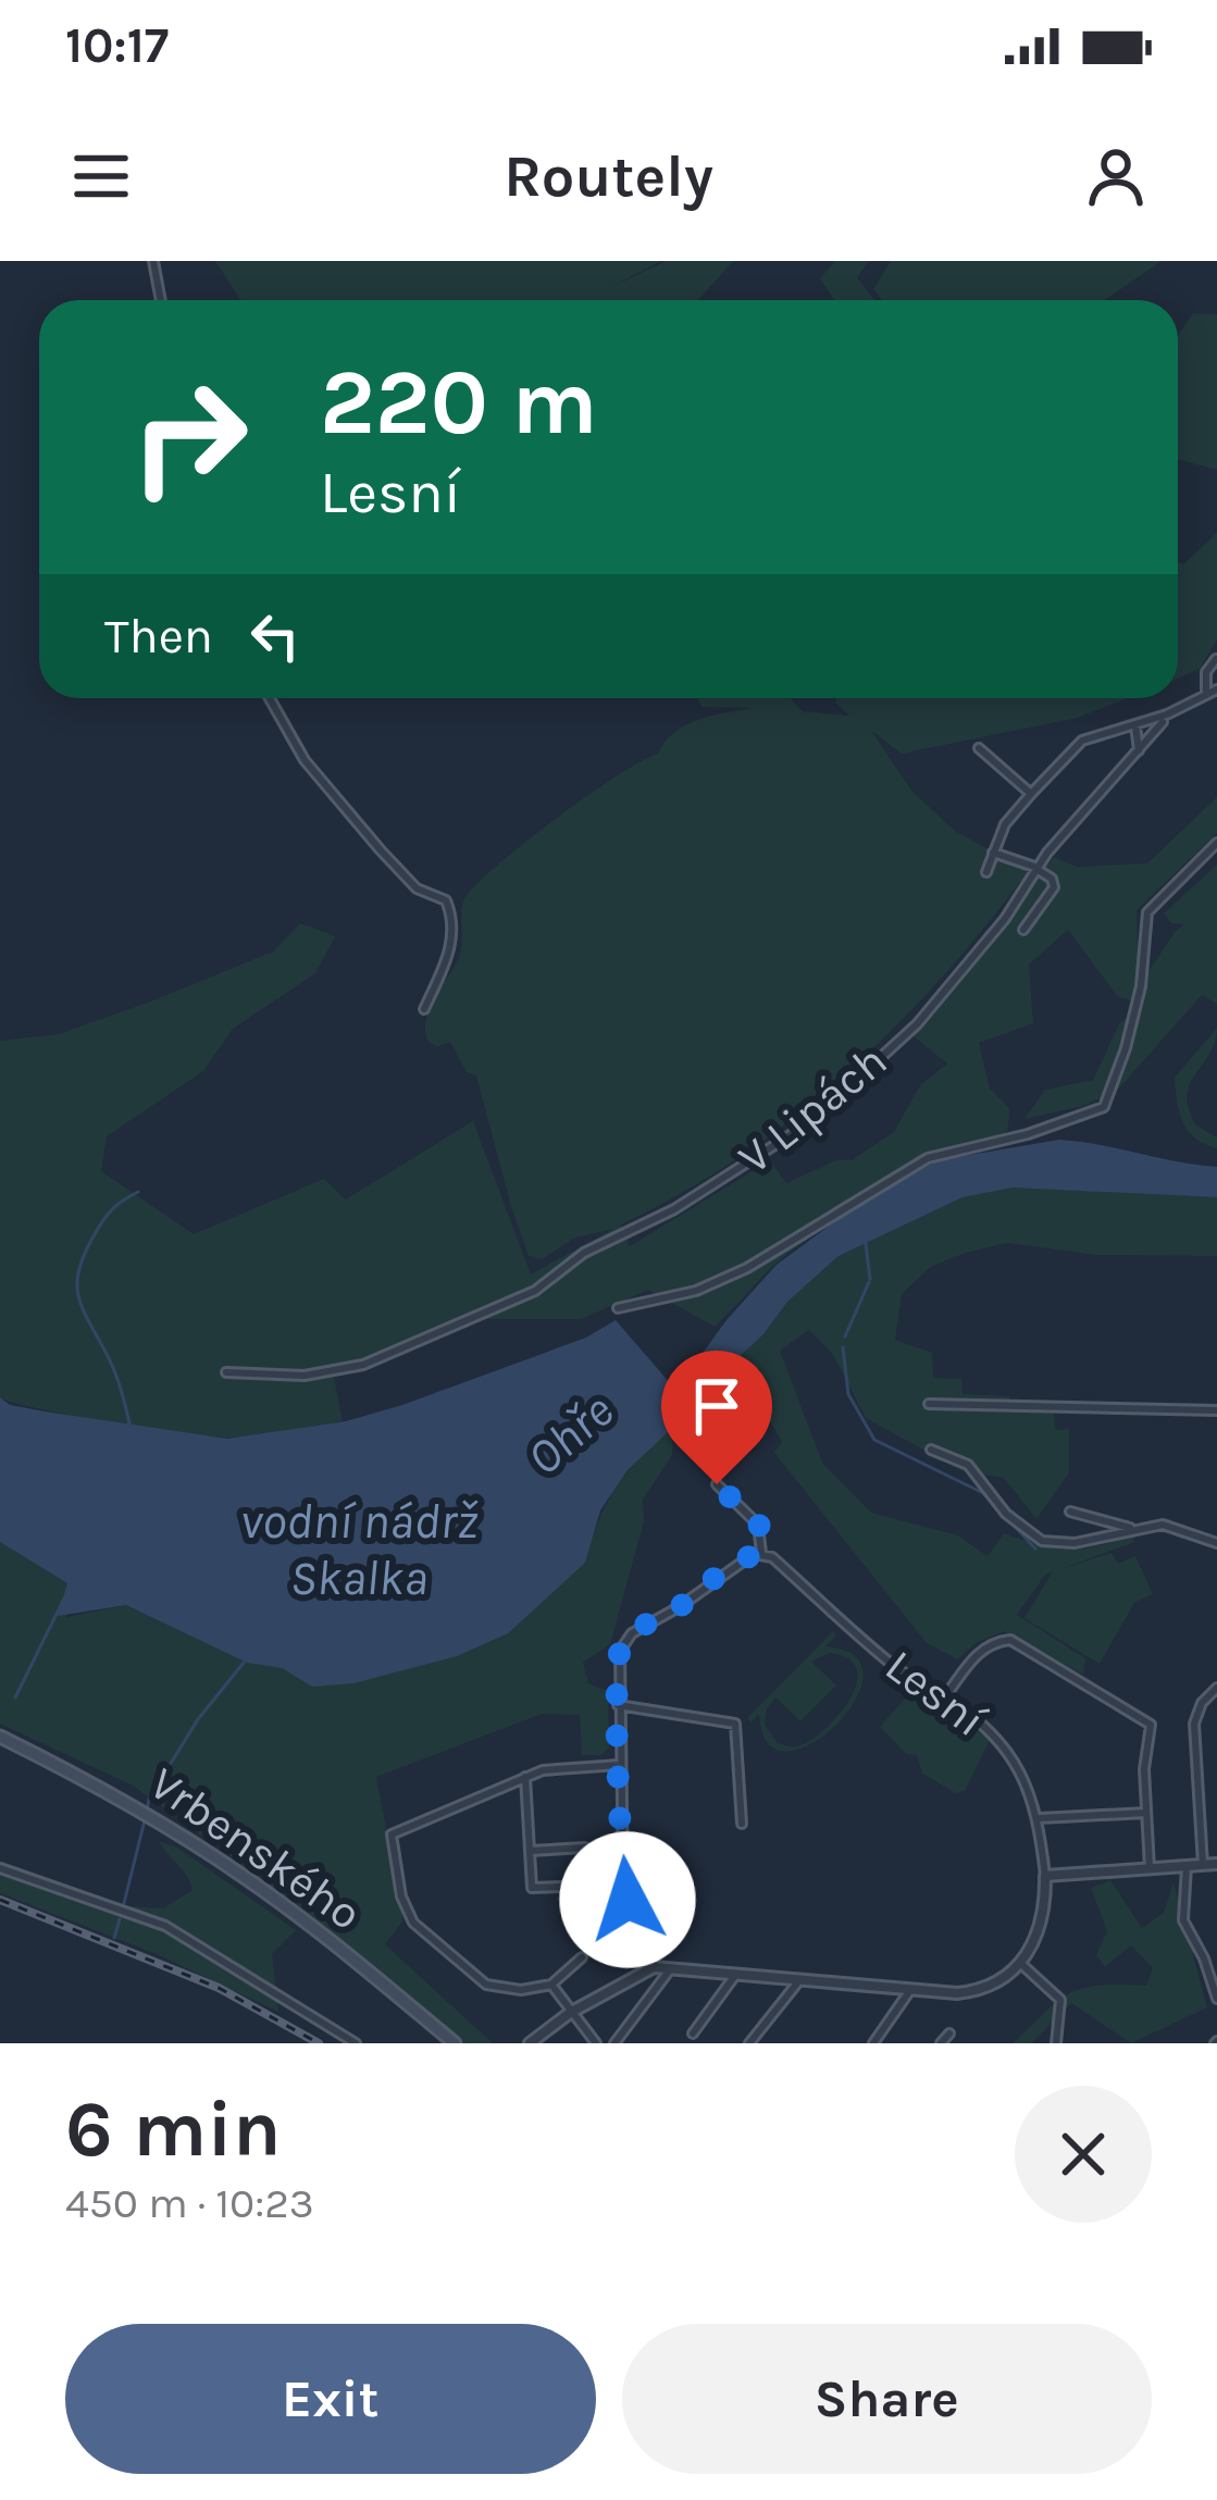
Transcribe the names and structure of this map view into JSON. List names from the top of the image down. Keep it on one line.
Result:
{"streets":{"main road":["Vrbenského"],"street":["V Lipách","Lesní"]},"water":["Ohře","vodní nádrž Skalka"],"page":{"status":"10:17","header":"Routely","turn":["220 m","Lesní"],"then":"Then","heading":["6 min","450 m · 10:23"],"buttons":["Exit","Share"]}}
